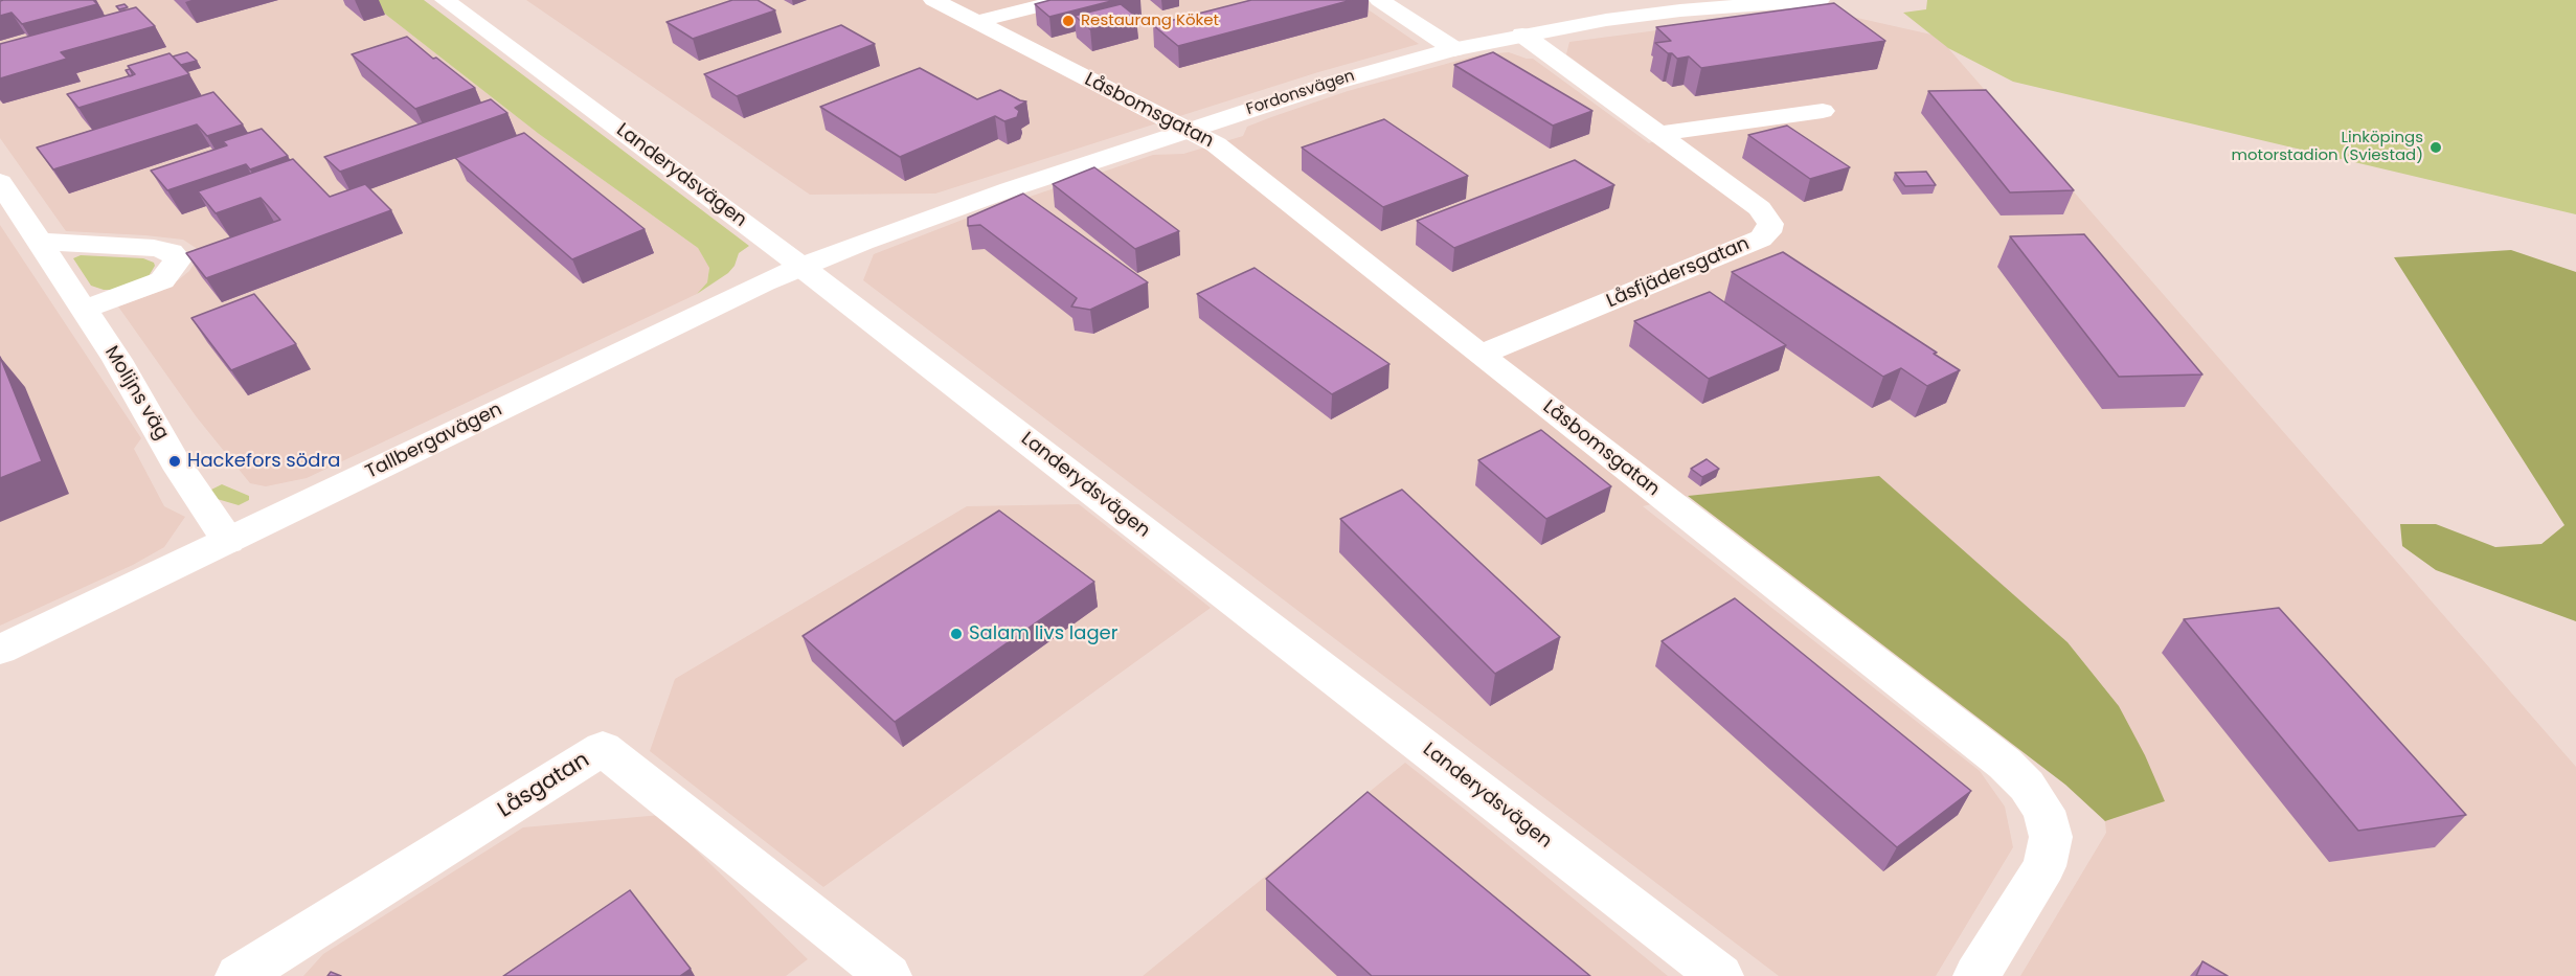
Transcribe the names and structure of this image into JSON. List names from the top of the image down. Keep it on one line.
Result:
{"streets":{"street":["Fordonsvägen","Låsbomsgatan","Landerydsvägen","Låsfjädersgatan","Molijns väg","Tallbergavägen","Låsgatan"]},"crossings":[["Fordonsvägen","Låsbomsgatan"],["Fordonsvägen","Landerydsvägen"],["Fordonsvägen","Låsfjädersgatan"],["Fordonsvägen","Tallbergavägen"],["Låsbomsgatan","Låsfjädersgatan"],["Landerydsvägen","Tallbergavägen"],["Molijns väg","Tallbergavägen"]],"places":["Restaurang Köket","Linköpings motorstadion (Sviestad)","Hackefors södra","Salam livs lager"]}
